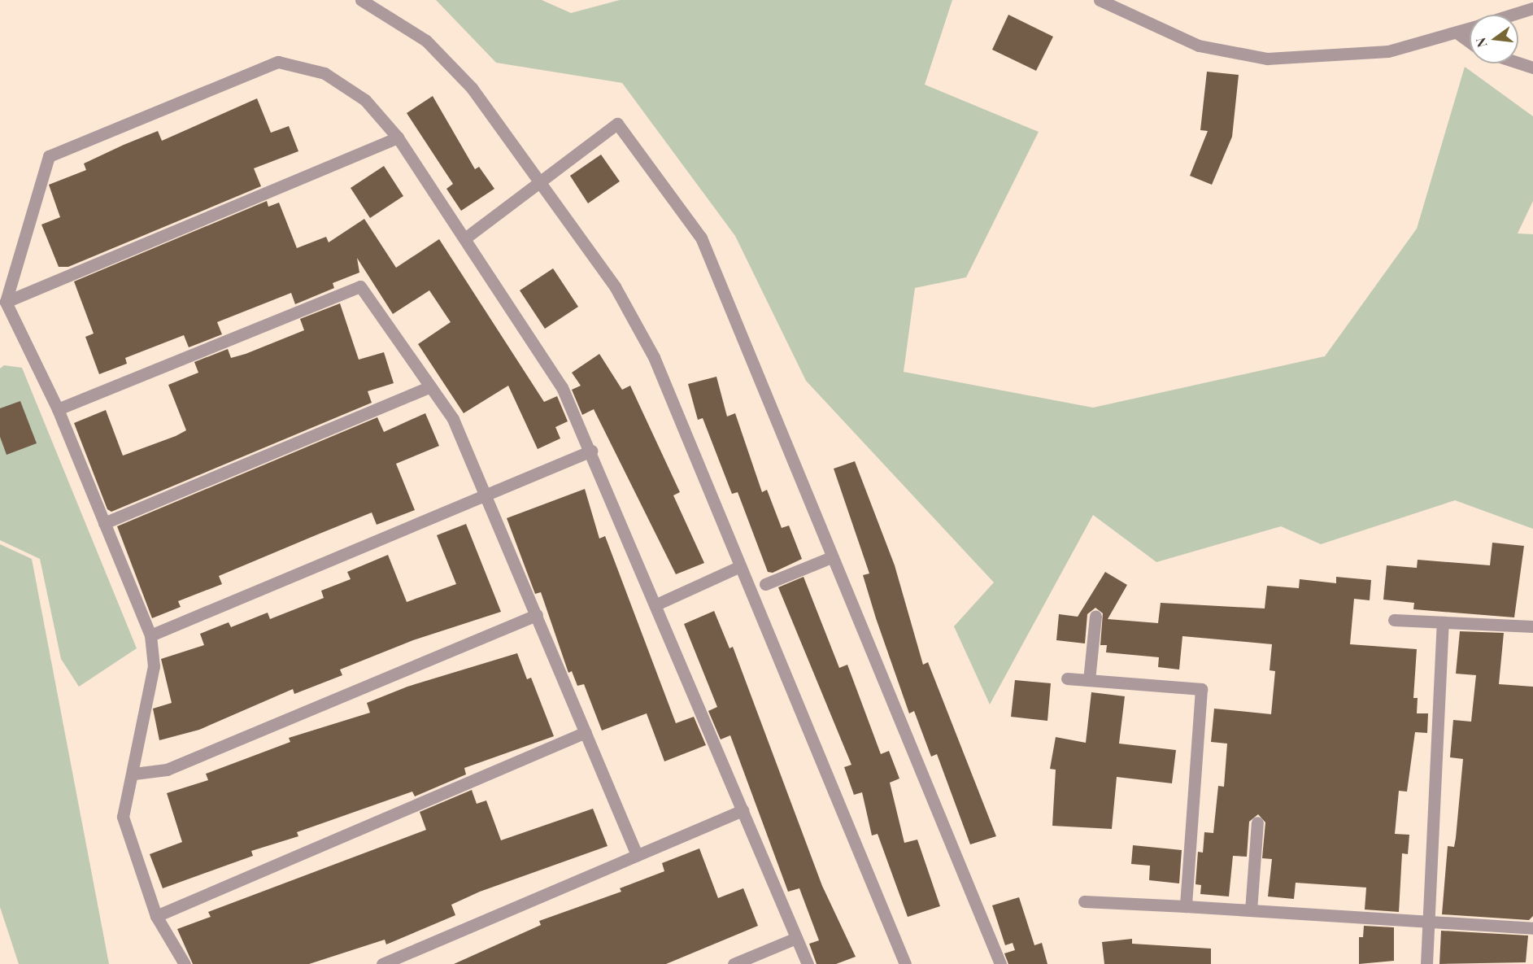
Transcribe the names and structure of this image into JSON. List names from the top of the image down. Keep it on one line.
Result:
{"north":"left"}
